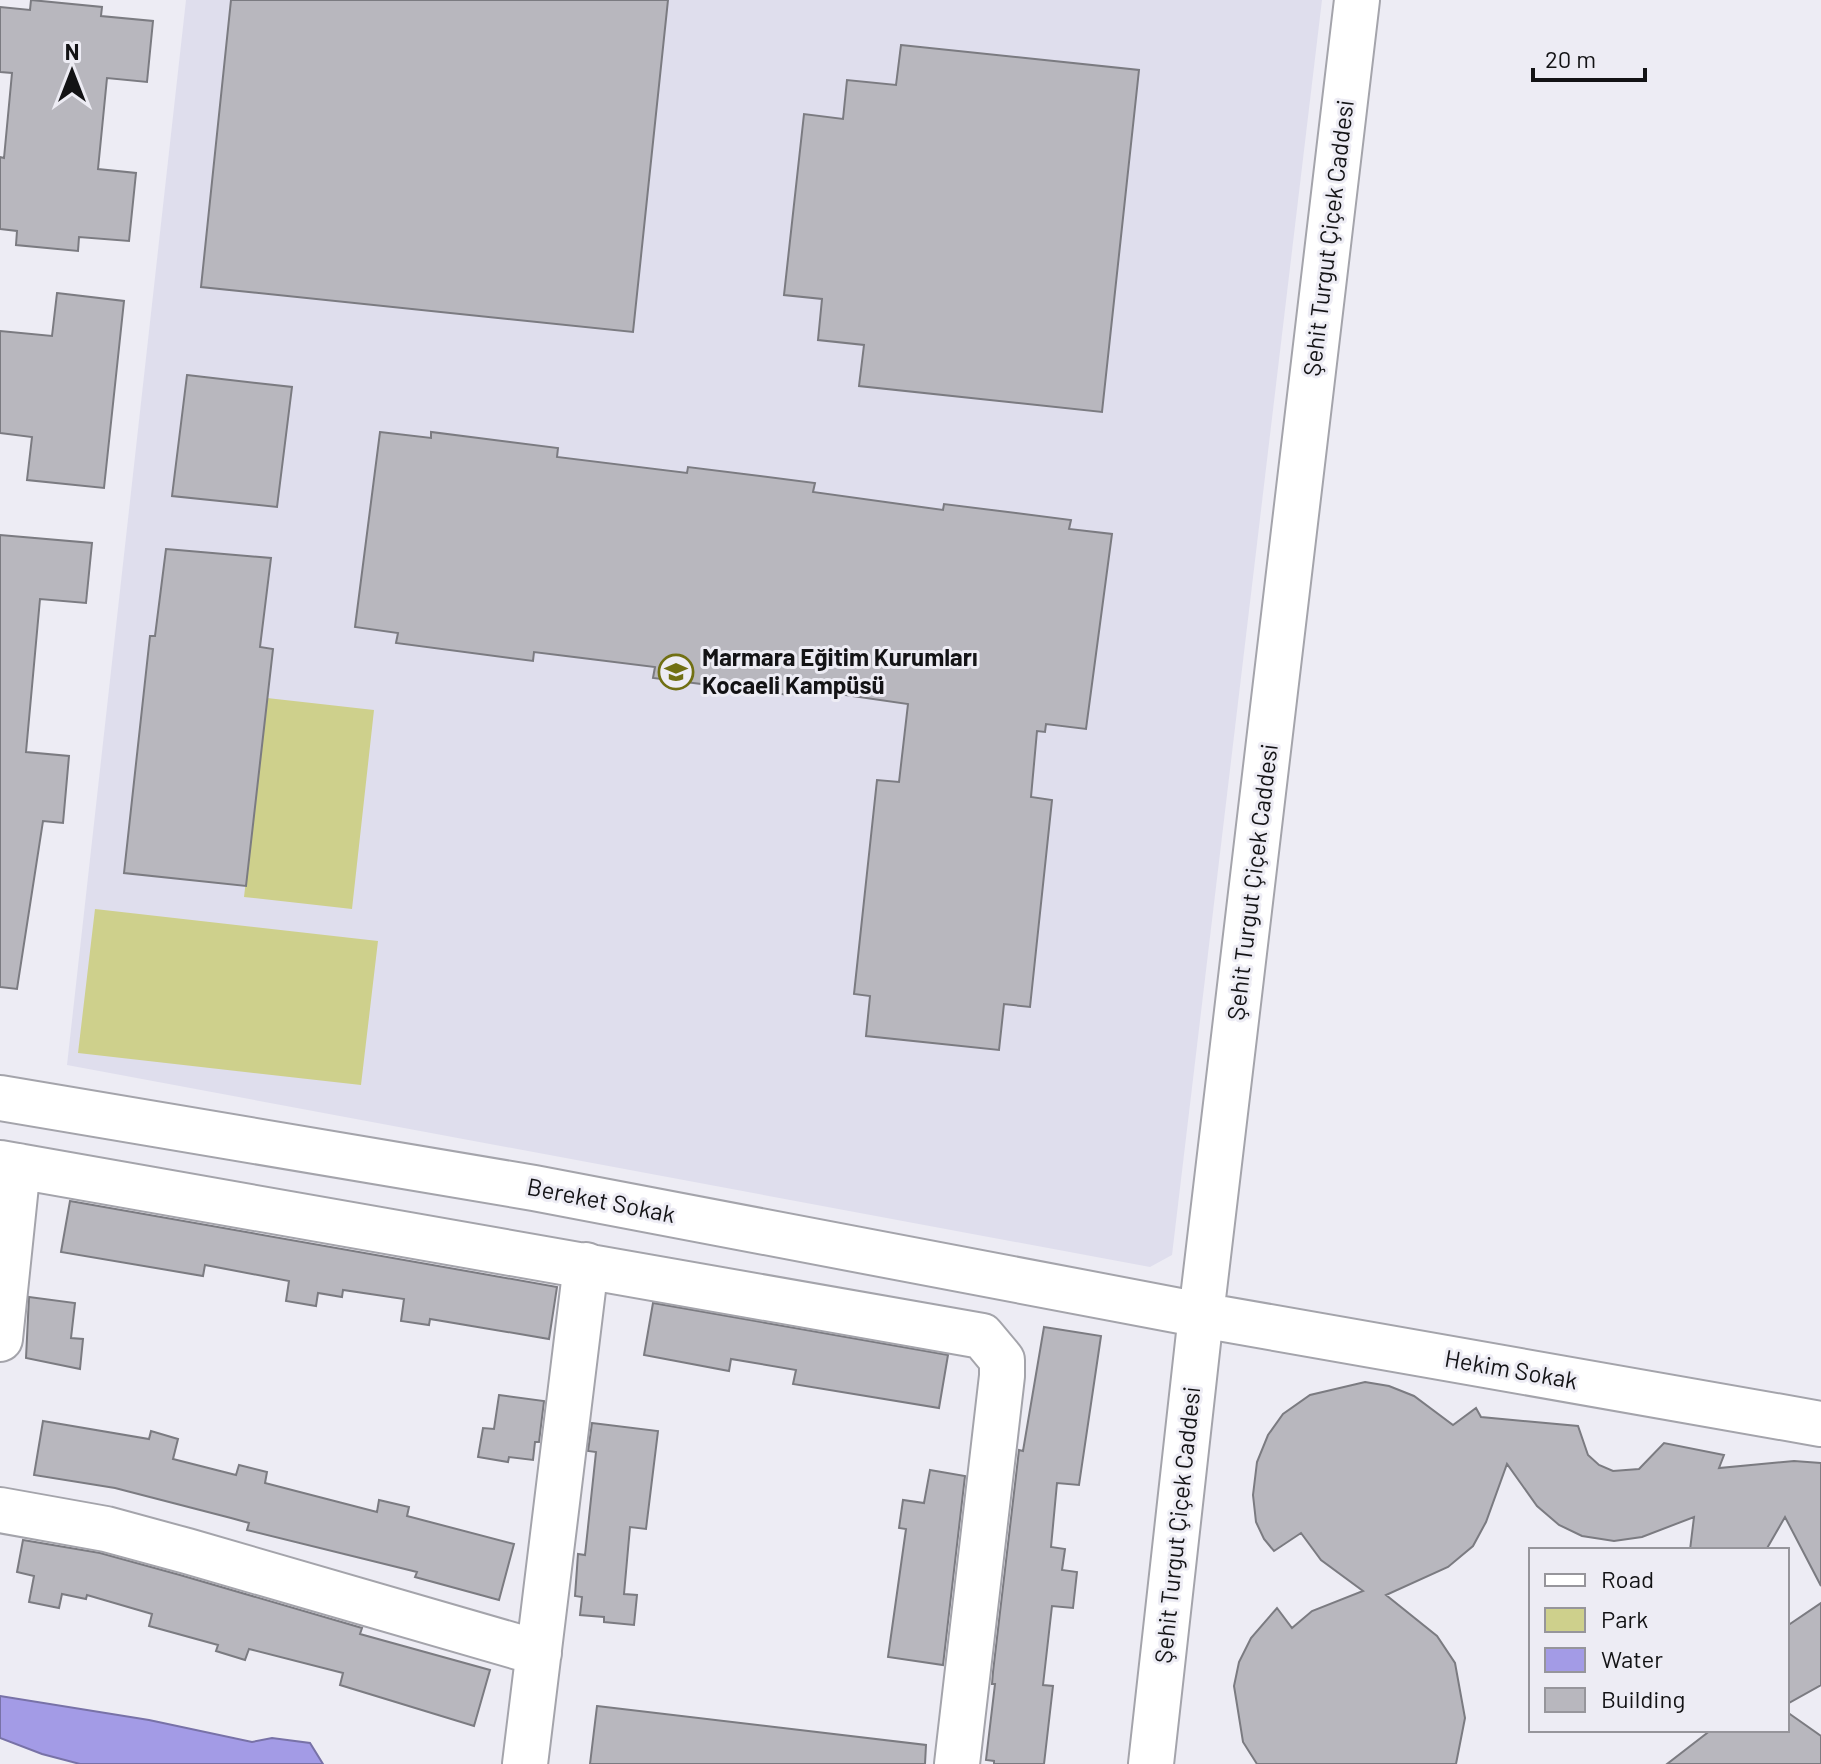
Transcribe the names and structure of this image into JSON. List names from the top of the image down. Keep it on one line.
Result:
{"streets":{"street":["Şehit Turgut Çiçek Caddesi","Bereket Sokak","Hekim Sokak"]},"crossings":[["Şehit Turgut Çiçek Caddesi","Bereket Sokak"],["Şehit Turgut Çiçek Caddesi","Hekim Sokak"],["Bereket Sokak","Hekim Sokak"]],"places":{"school or university":["Marmara Eğitim Kurumları Kocaeli Kampüsü"]},"legend":["Road","Park","Water","Building"],"scale_bar":"20 m","north":"top"}
